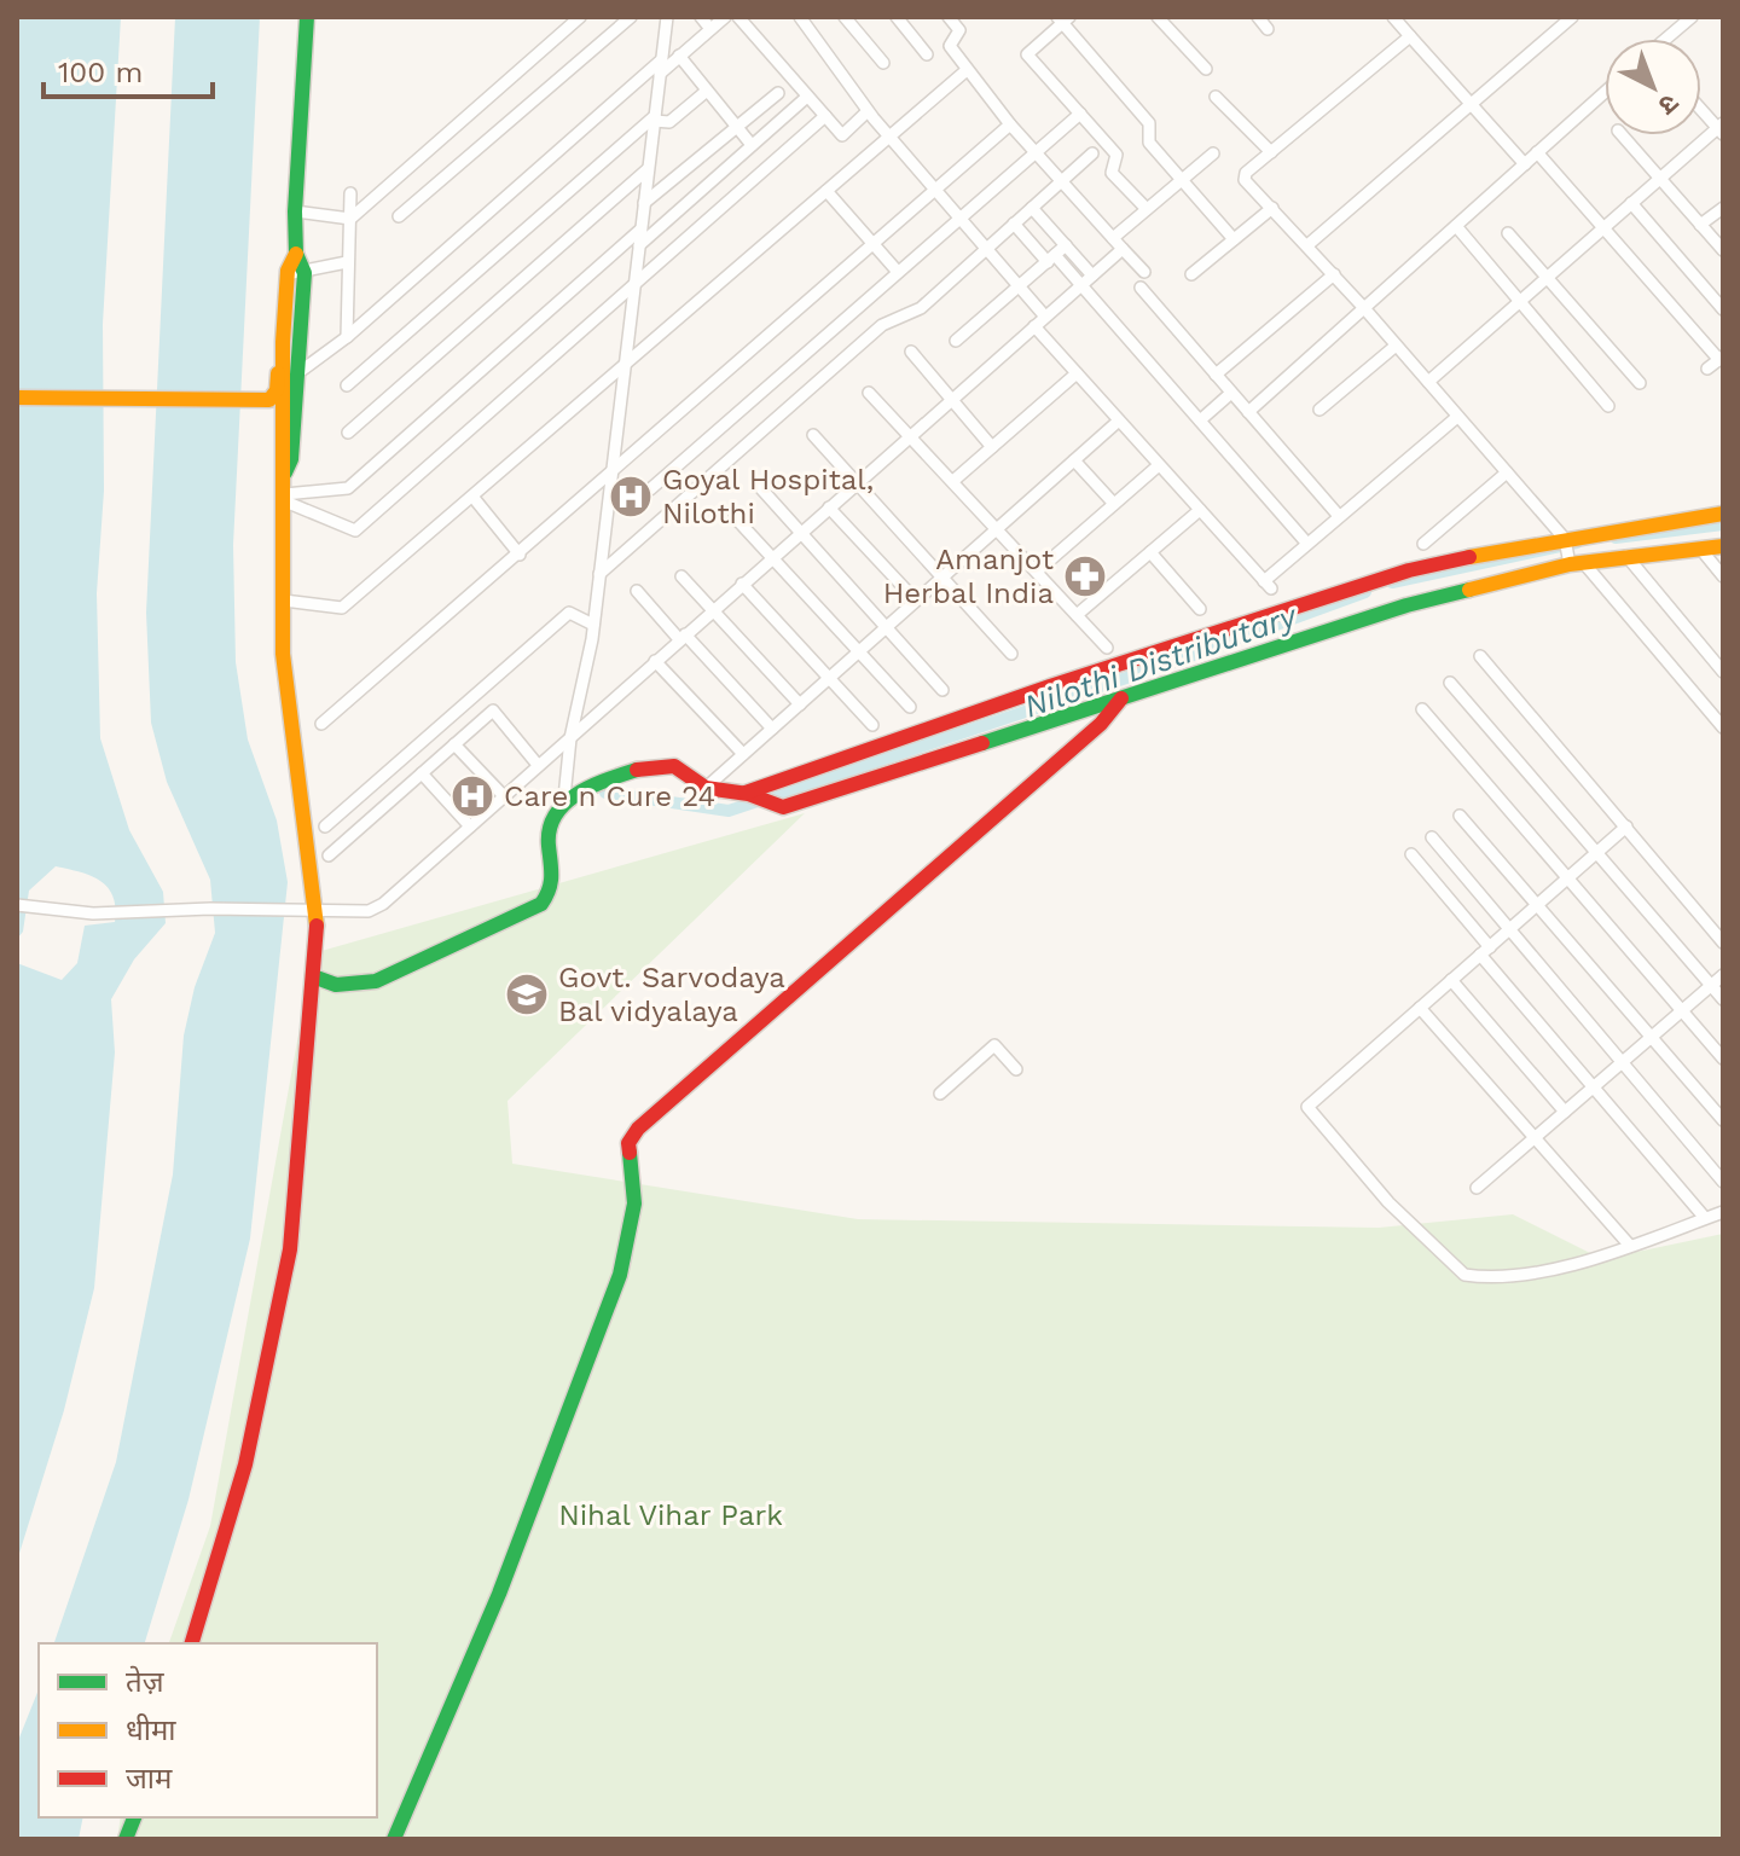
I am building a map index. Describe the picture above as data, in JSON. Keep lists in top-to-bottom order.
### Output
{
  "water": ["Nilothi Distributary"],
  "parks": ["Nihal Vihar Park"],
  "places": {
    "hospital": ["Goyal Hospital, Nilothi", "Care n Cure 24"],
    "pharmacy": ["Amanjot Herbal India"],
    "school or university": ["Govt. Sarvodaya Bal vidyalaya"]
  },
  "legend": ["तेज़", "धीमा", "जाम"],
  "scale_bar": "100 m",
  "north": "bottom right"
}
